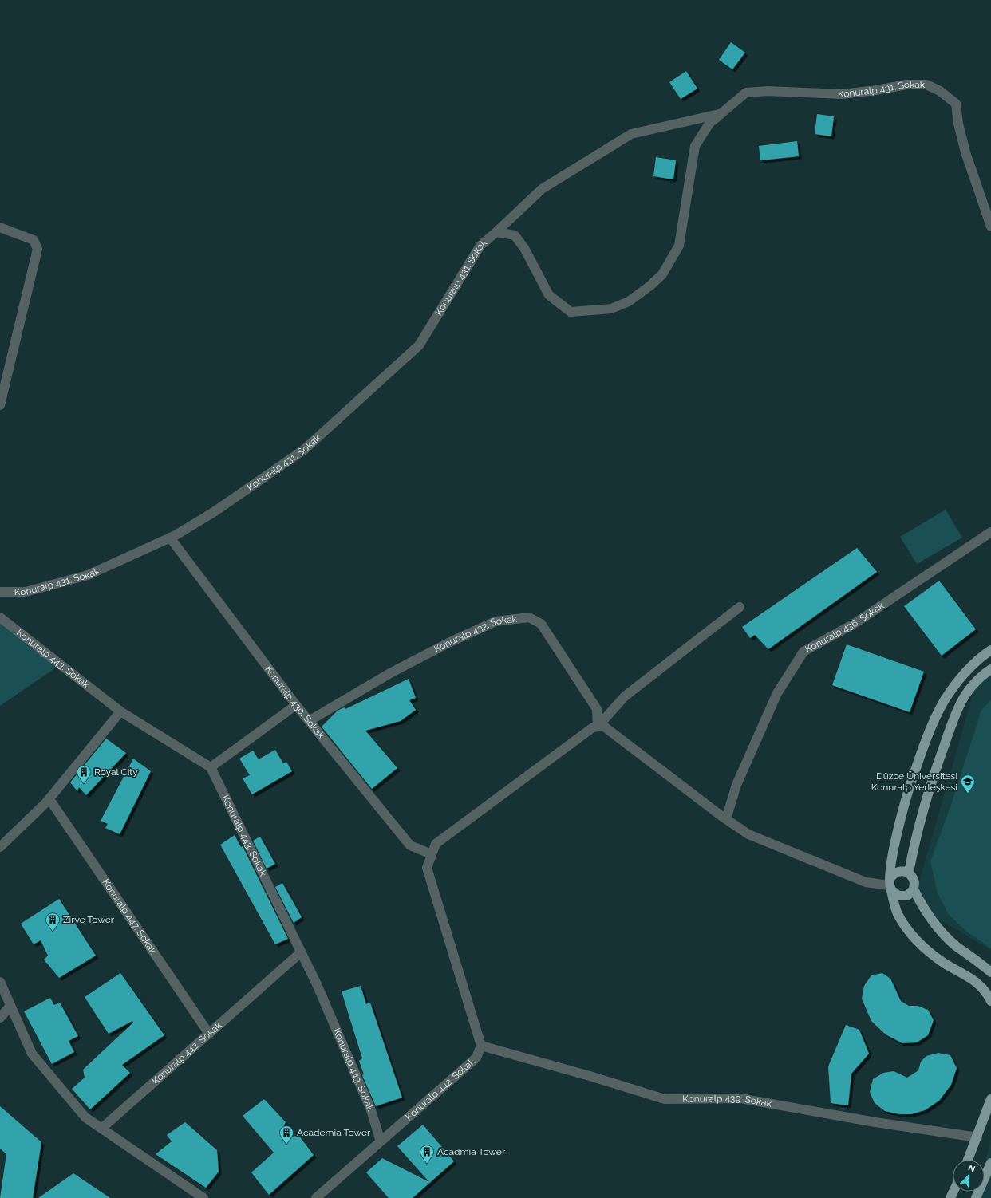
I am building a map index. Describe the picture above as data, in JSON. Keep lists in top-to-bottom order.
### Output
{
  "streets": {
    "street": [
      "Konuralp 431. Sokak",
      "Konuralp 436. Sokak",
      "Konuralp 432. Sokak",
      "Konuralp 443. Sokak",
      "Konuralp 430. Sokak",
      "Konuralp 447. Sokak",
      "Konuralp 442. Sokak",
      "Konuralp 439. Sokak"
    ]
  },
  "crossings": [
    ["Konuralp 431. Sokak", "Konuralp 430. Sokak"],
    ["Konuralp 432. Sokak", "Konuralp 430. Sokak"],
    ["Konuralp 443. Sokak", "Konuralp 442. Sokak"],
    ["Konuralp 447. Sokak", "Konuralp 442. Sokak"],
    ["Konuralp 442. Sokak", "Konuralp 439. Sokak"]
  ],
  "places": {
    "building": [
      "Royal City",
      "Zirve Tower",
      "Academia Tower",
      "Acadmia Tower"
    ],
    "school or university": ["Düzce Üniversitesi Konuralp Yerleşkesi"]
  },
  "north": "top right"
}
